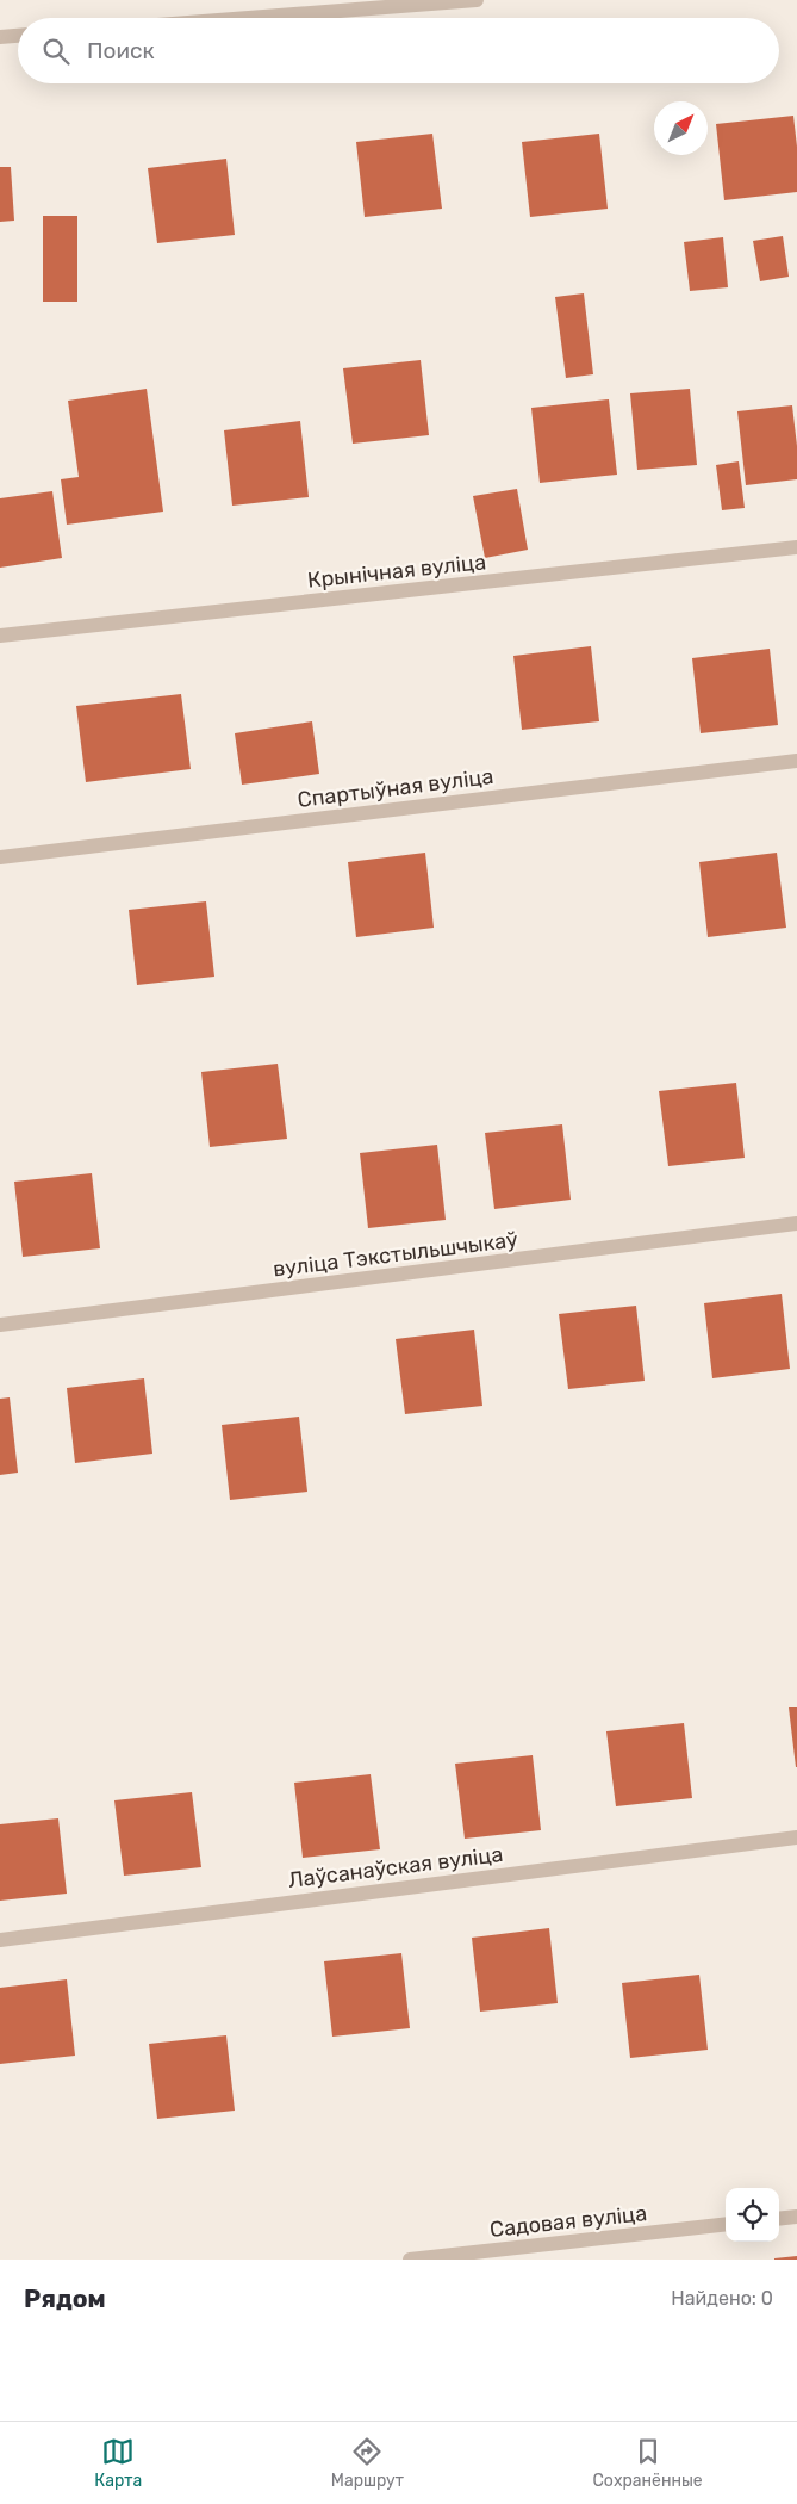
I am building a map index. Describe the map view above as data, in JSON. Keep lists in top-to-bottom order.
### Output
{
  "streets": {
    "street": [
      "Крынічная вуліца",
      "Спартыўная вуліца",
      "вуліца Тэкстыльшчыкаў",
      "Лаўсанаўская вуліца",
      "Садовая вуліца"
    ]
  },
  "north": "top right",
  "page": {
    "search": "Поиск",
    "heading": ["Рядом", "Найдено: 0"],
    "nav": ["Карта", "Маршрут", "Сохранённые"]
  }
}
